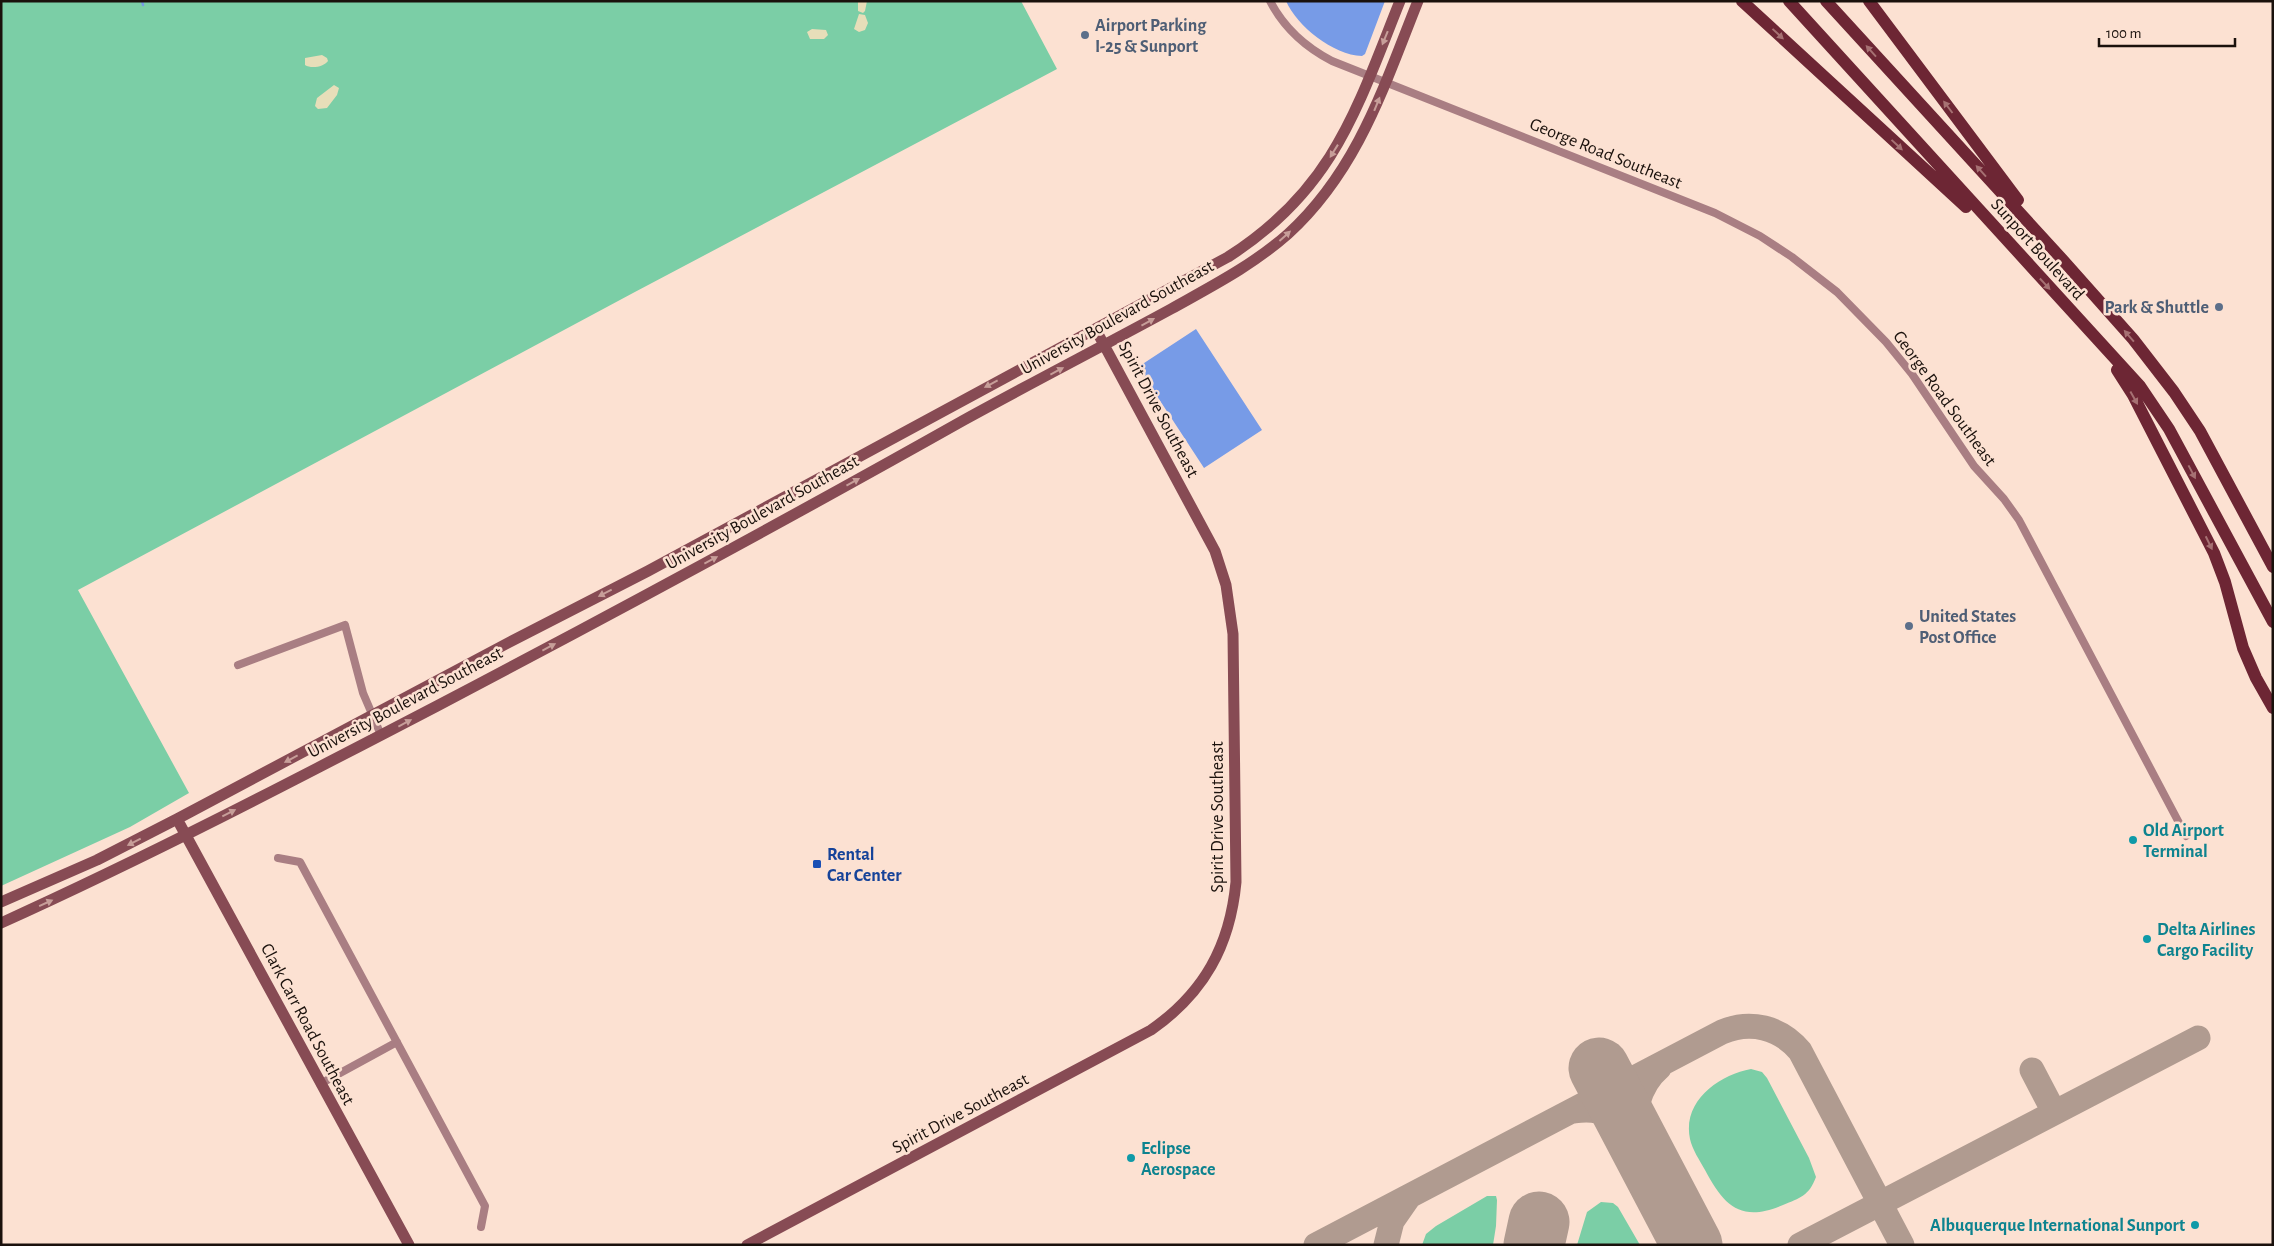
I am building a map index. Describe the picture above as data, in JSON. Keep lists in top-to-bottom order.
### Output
{
  "streets": {
    "main road": [
      "Sunport Boulevard",
      "University Boulevard Southeast",
      "Spirit Drive Southeast",
      "Clark Carr Road Southeast"
    ],
    "street": ["George Road Southeast"]
  },
  "crossings": [
    ["George Road Southeast", "University Boulevard Southeast"],
    ["University Boulevard Southeast", "Spirit Drive Southeast"],
    ["University Boulevard Southeast", "Clark Carr Road Southeast"]
  ],
  "places": {
    "other": [
      "Airport Parking I-25 & Sunport",
      "Park & Shuttle",
      "United States Post Office",
      "Old Airport Terminal",
      "Delta Airlines Cargo Facility",
      "Eclipse Aerospace",
      "Albuquerque International Sunport"
    ],
    "transit": ["Rental Car Center"]
  },
  "scale_bar": "100 m"
}
